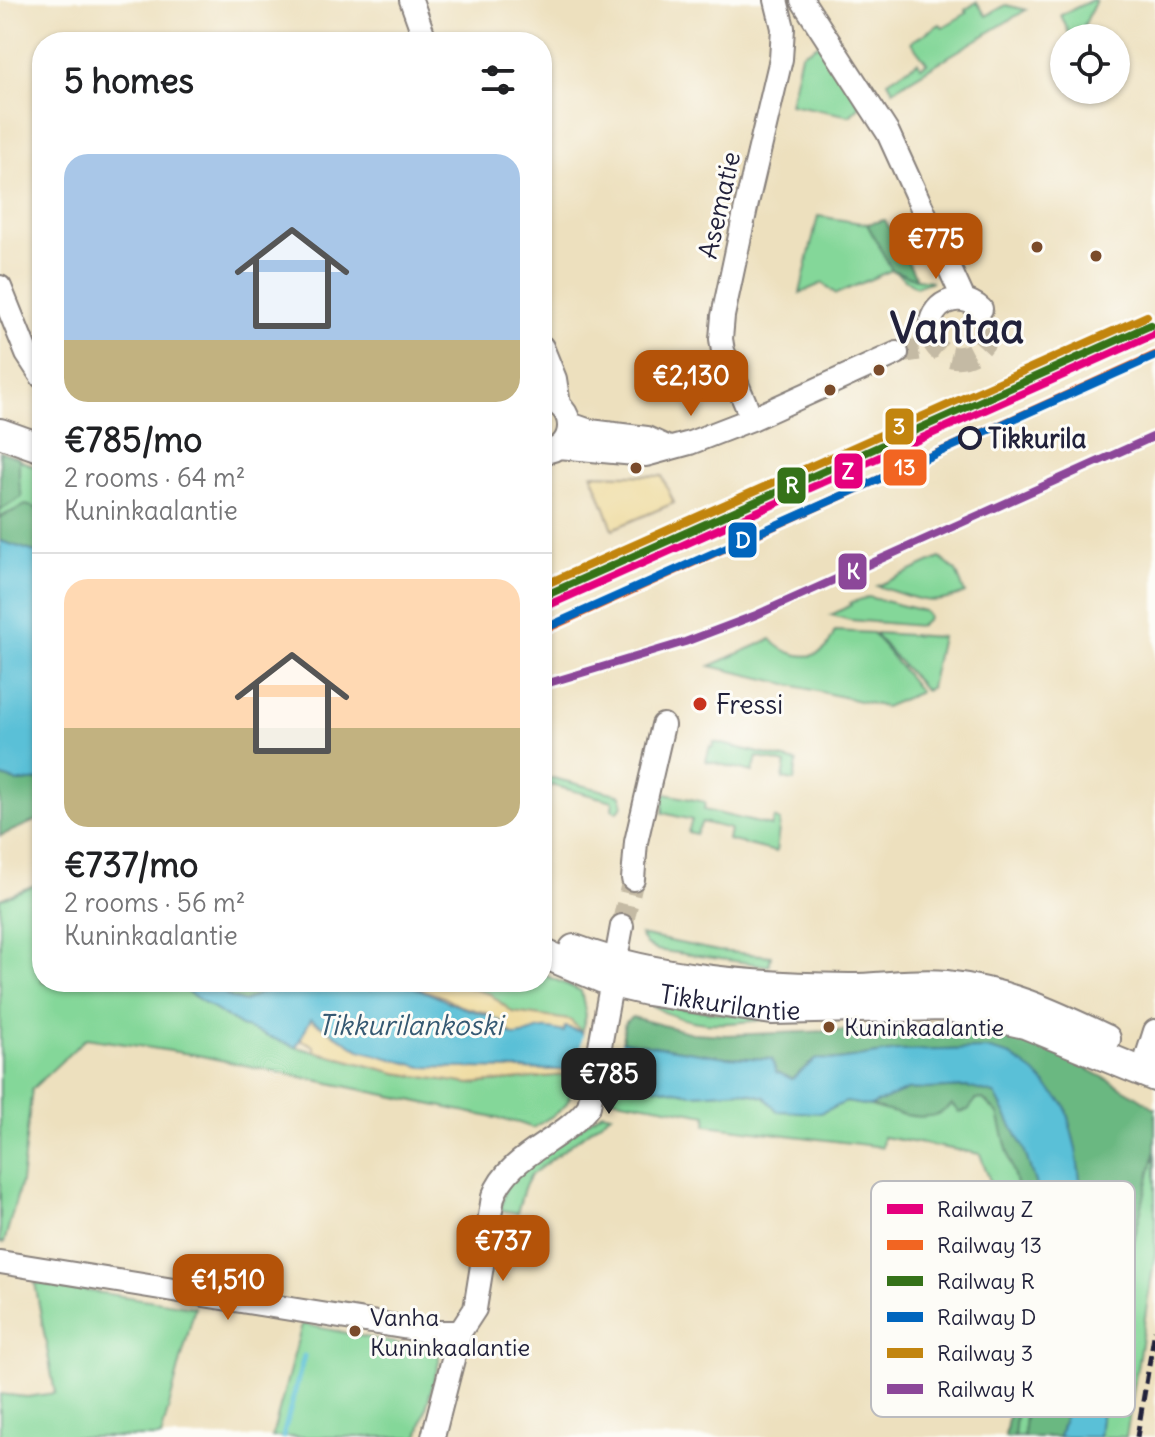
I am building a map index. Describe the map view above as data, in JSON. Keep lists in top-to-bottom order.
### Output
{
  "streets": {
    "main road": ["Tikkurilantie"],
    "street": ["Asematie"]
  },
  "districts": ["Vantaa"],
  "water": ["Tikkurilankoski"],
  "places": [
    "Tikkurila",
    "Fressi",
    "Kuninkaalantie",
    "Vanha Kuninkaalantie"
  ],
  "lines": [
    "rail line 3",
    "rail line R",
    "rail line Z",
    "rail line 13",
    "rail line D",
    "rail line K"
  ],
  "legend": [
    "Railway Z",
    "Railway 13",
    "Railway R",
    "Railway D",
    "Railway 3",
    "Railway K"
  ],
  "page": {
    "heading": "5 homes",
    "list": [
      {
        "name": "€785/mo",
        "note": "2 rooms · 64 m² · Kuninkaalantie"
      },
      {
        "name": "€737/mo",
        "note": "2 rooms · 56 m² · Kuninkaalantie"
      }
    ],
    "price": [
      "€775",
      "€2,130",
      "€785",
      "€737",
      "€1,510"
    ]
  }
}
